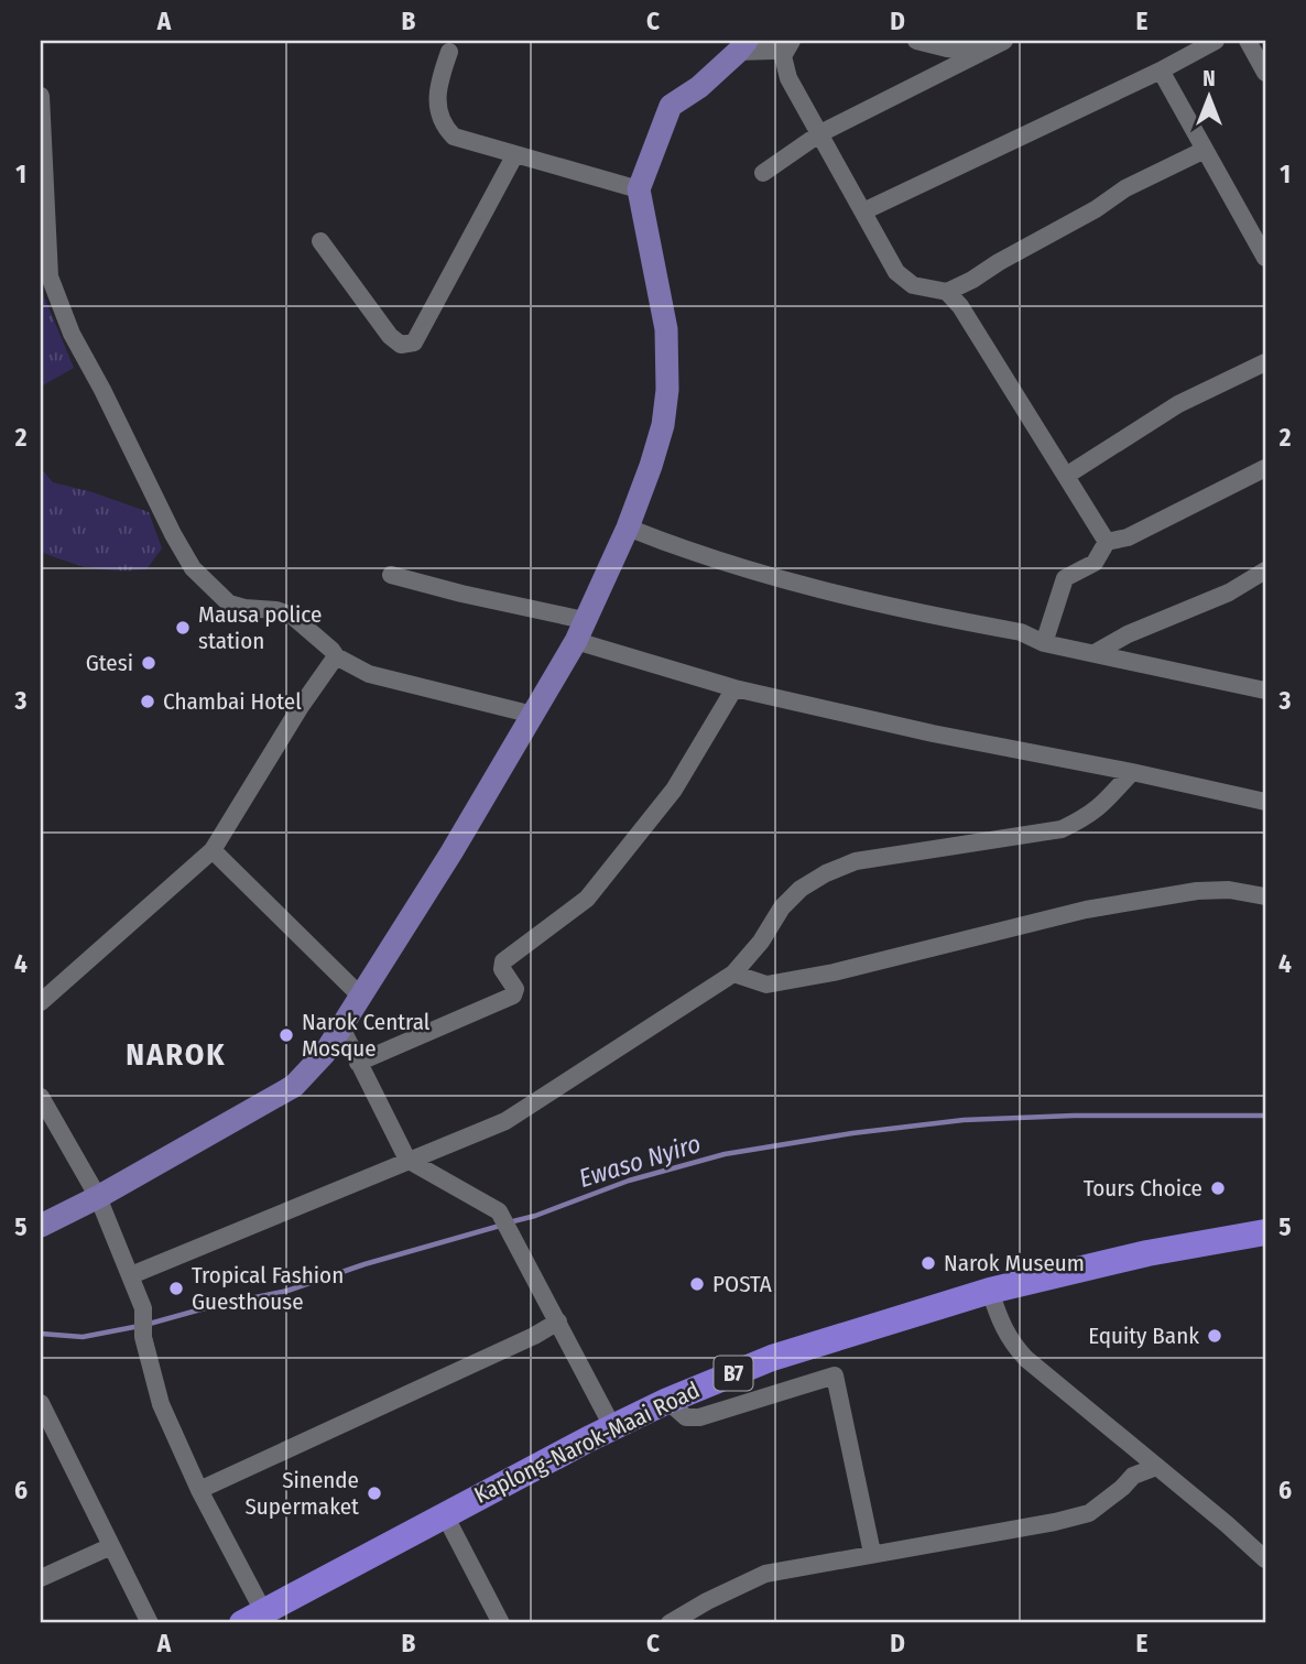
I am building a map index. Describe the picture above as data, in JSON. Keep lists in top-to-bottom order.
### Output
{
  "streets": {
    "highway": ["B7", "Kaplong-Narok-Maai Road"]
  },
  "districts": ["NAROK"],
  "water": ["Ewaso Nyiro"],
  "places": [
    "Mausa police station",
    "Gtesi",
    "Chambai Hotel",
    "Narok Central Mosque",
    "Tours Choice",
    "Narok Museum",
    "POSTA",
    "Tropical Fashion Guesthouse",
    "Equity Bank",
    "Sinende Supermaket"
  ],
  "north": "top",
  "grid": {
    "columns": [
      "A",
      "B",
      "C",
      "D",
      "E"
    ],
    "rows": [
      "1",
      "2",
      "3",
      "4",
      "5",
      "6"
    ]
  }
}
